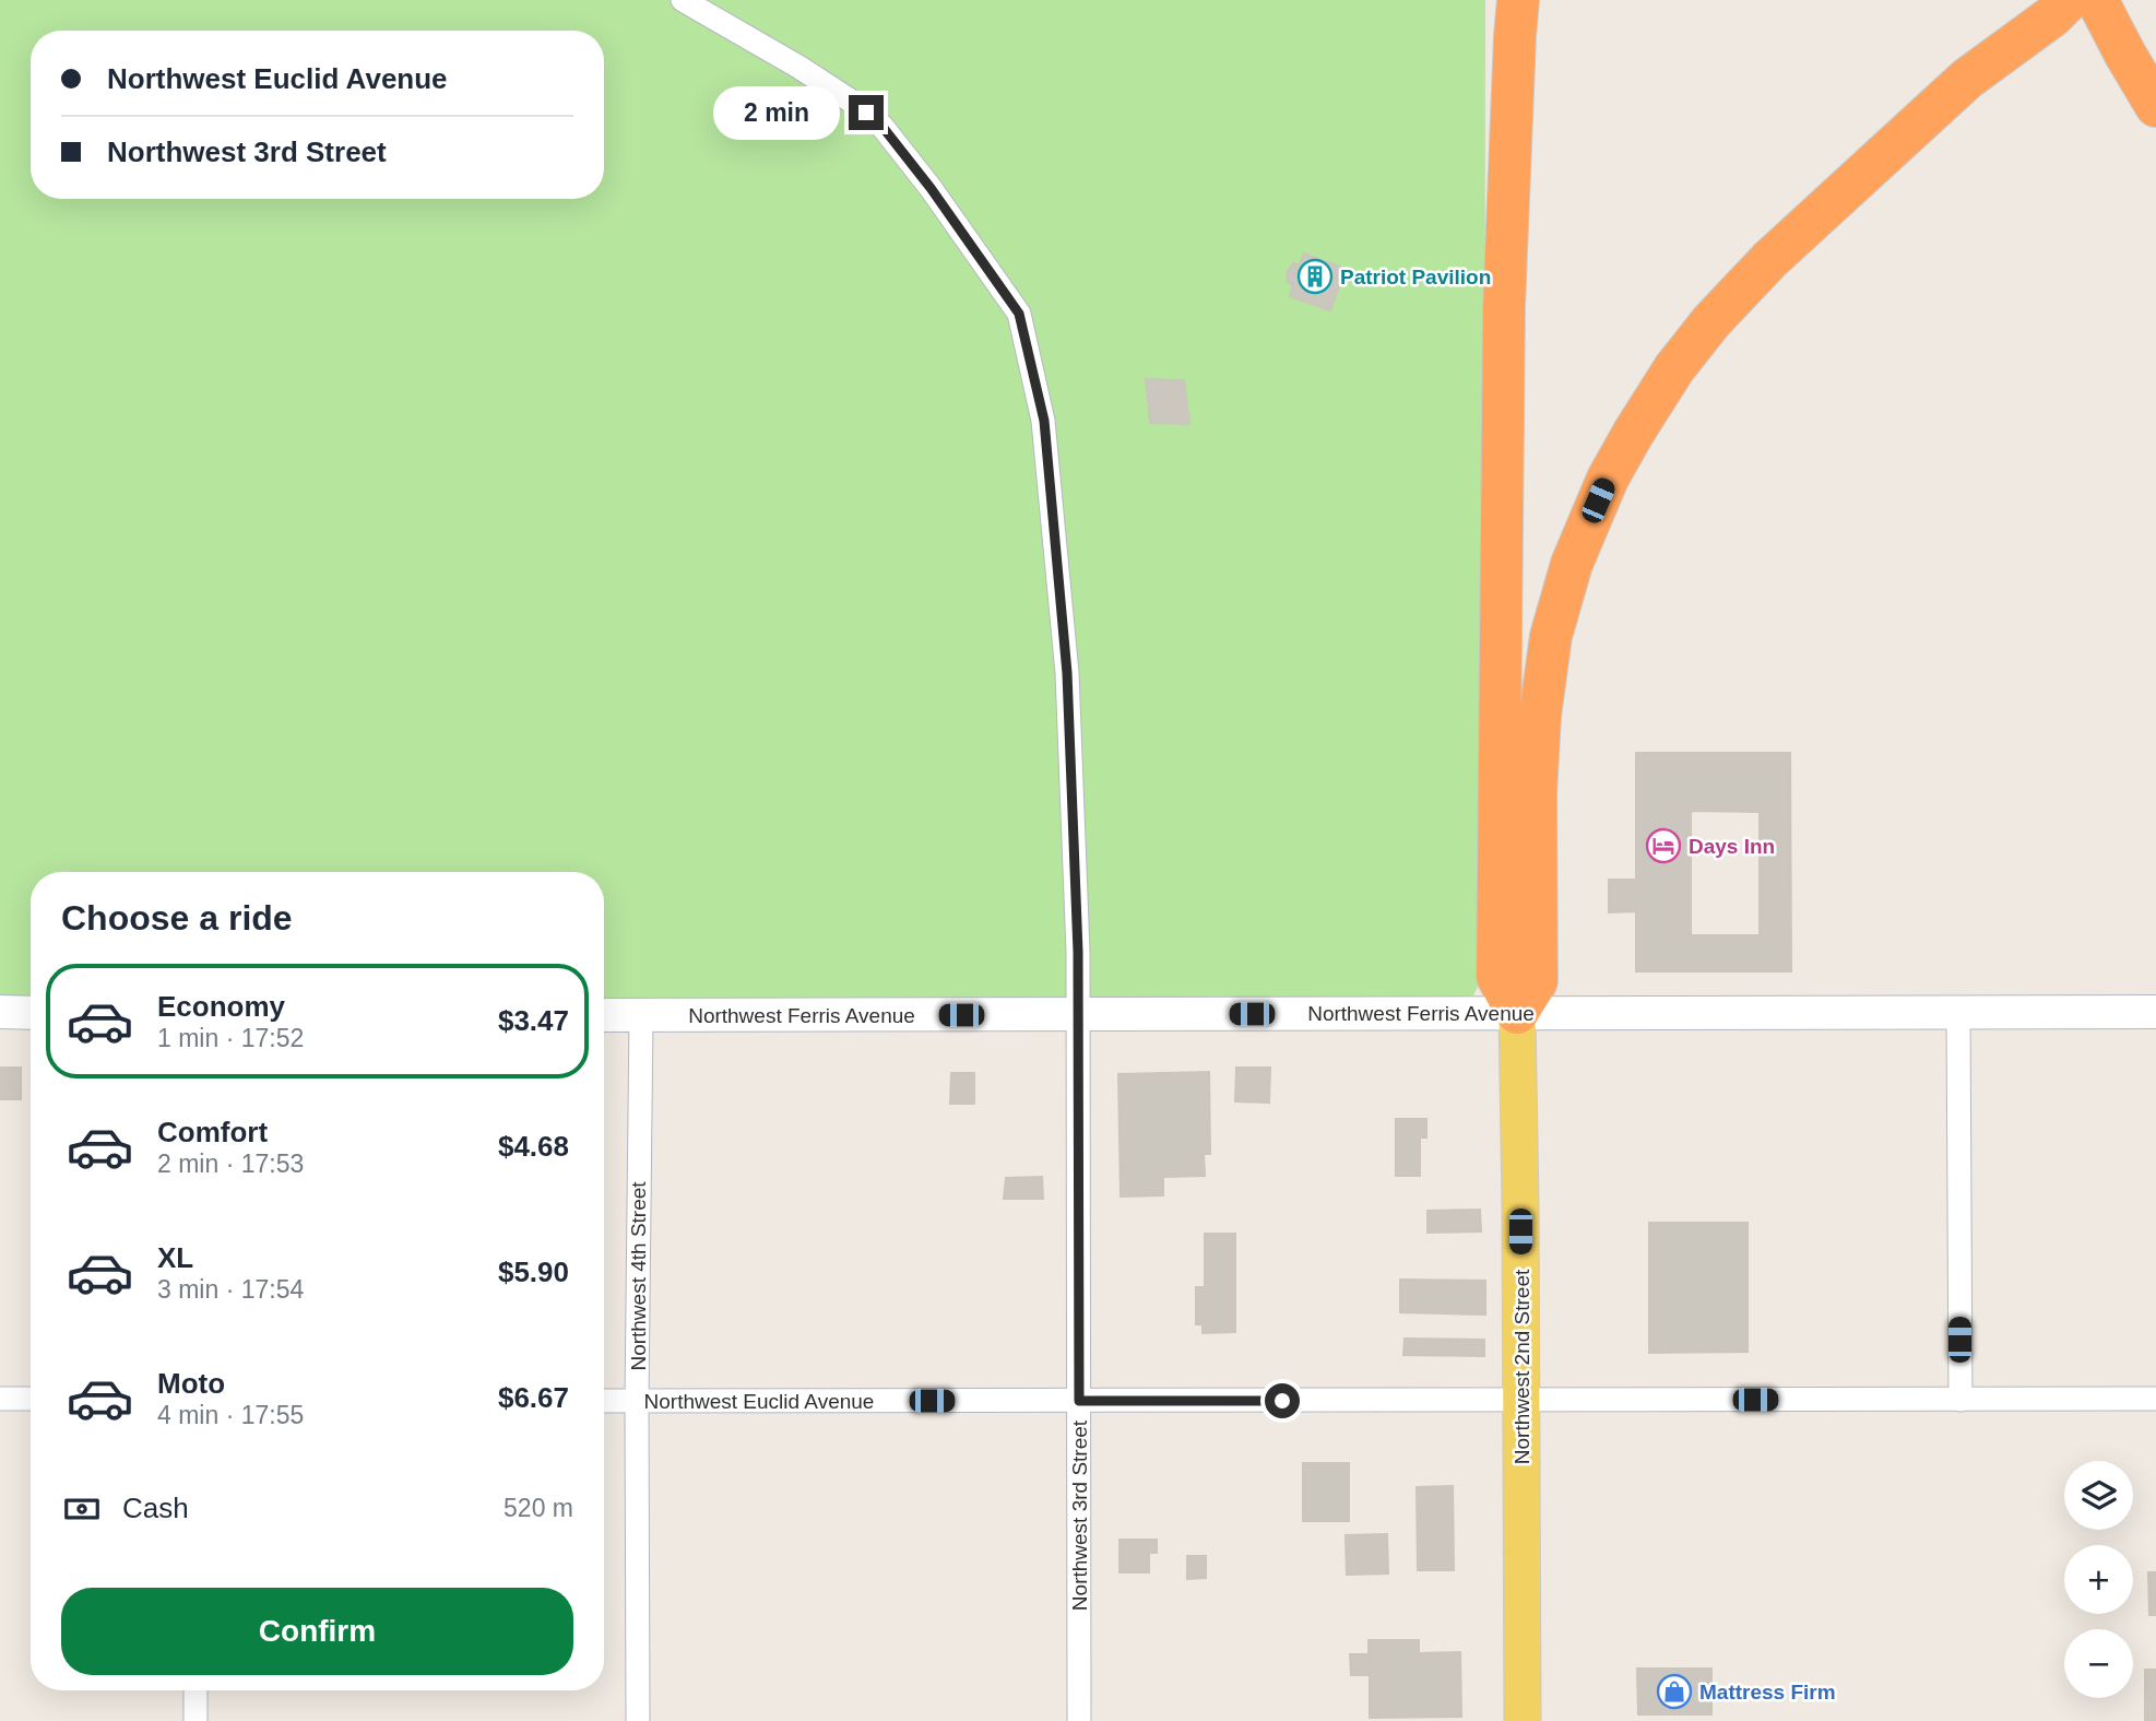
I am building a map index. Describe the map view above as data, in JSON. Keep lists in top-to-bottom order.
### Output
{
  "streets": {
    "main road": ["Northwest 2nd Street"],
    "street": [
      "Northwest Ferris Avenue",
      "Northwest 4th Street",
      "Northwest Euclid Avenue",
      "Northwest 3rd Street"
    ]
  },
  "crossings": [
    ["Northwest Ferris Avenue", "Northwest 4th Street"],
    ["Northwest Ferris Avenue", "Northwest 2nd Street"],
    ["Northwest Ferris Avenue", "Northwest 3rd Street"],
    ["Northwest 4th Street", "Northwest Euclid Avenue"],
    ["Northwest 2nd Street", "Northwest Euclid Avenue"],
    ["Northwest Euclid Avenue", "Northwest 3rd Street"]
  ],
  "places": {
    "building": ["Patriot Pavilion"],
    "hotel": ["Days Inn"],
    "shop": ["Mattress Firm"]
  },
  "page": {
    "banner": ["Northwest Euclid Avenue", "Northwest 3rd Street"],
    "bubble": "2 min",
    "heading": "Choose a ride",
    "list": [
      {
        "name": "Economy",
        "note": "1 min · 17:52",
        "value": "$3.47"
      },
      {
        "name": "Comfort",
        "note": "2 min · 17:53",
        "value": "$4.68"
      },
      {
        "name": "XL",
        "note": "3 min · 17:54",
        "value": "$5.90"
      },
      {
        "name": "Moto",
        "note": "4 min · 17:55",
        "value": "$6.67"
      }
    ],
    "map_buttons": ["+", "−"],
    "pay": ["Cash", "520 m"],
    "buttons": "Confirm"
  }
}
